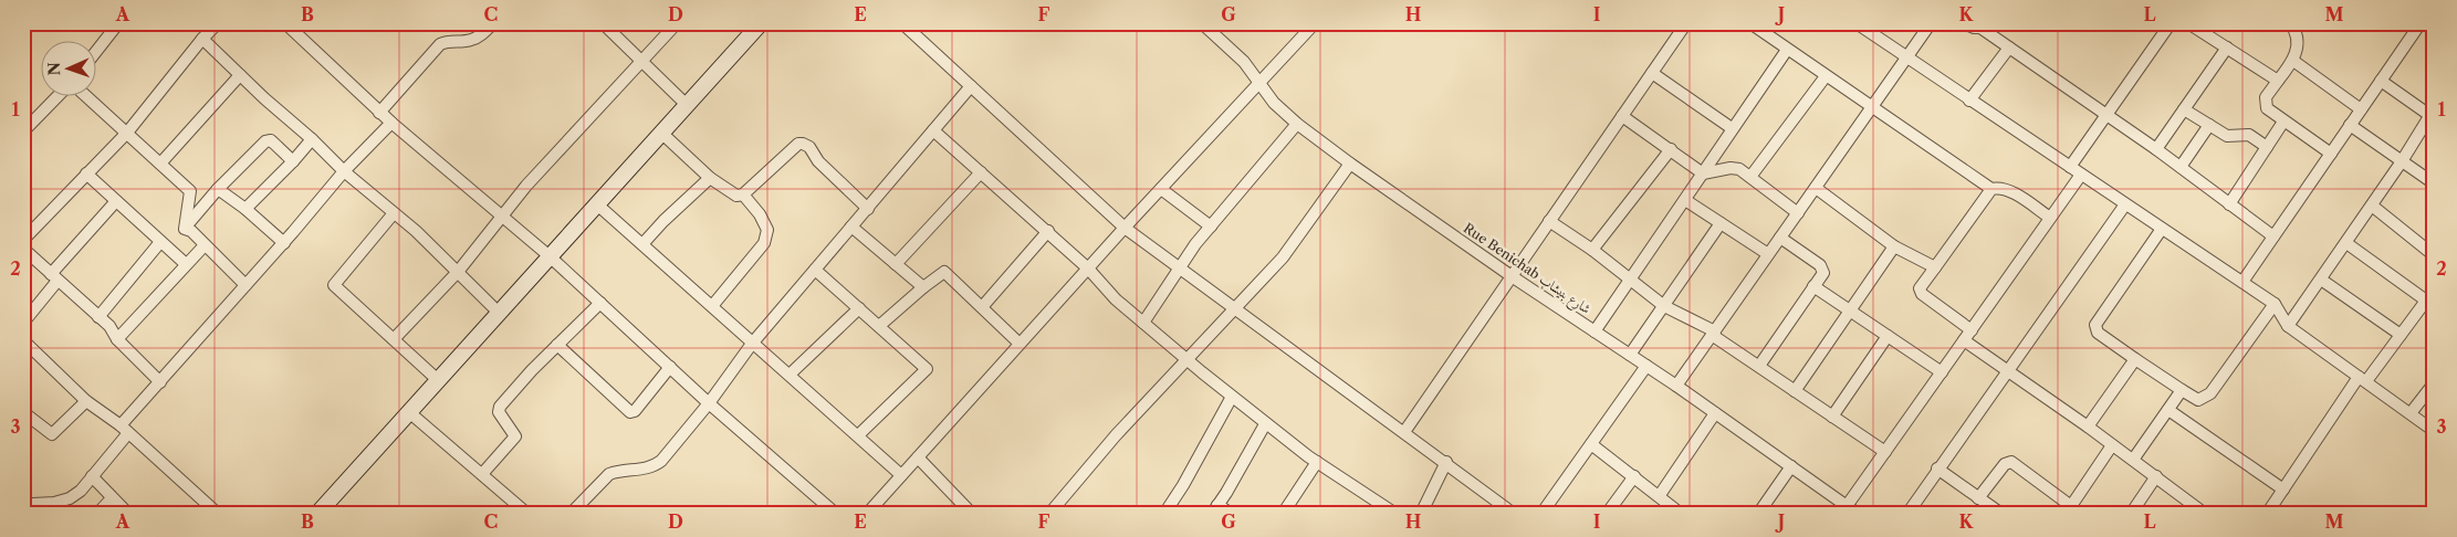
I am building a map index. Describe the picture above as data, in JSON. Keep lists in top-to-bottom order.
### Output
{
  "streets": {
    "street": ["Rue Benichab شارع بنيشاب"]
  },
  "north": "left",
  "grid": {
    "columns": [
      "A",
      "B",
      "C",
      "D",
      "E",
      "F",
      "G",
      "H",
      "I",
      "J",
      "K",
      "L",
      "M"
    ],
    "rows": ["1", "2", "3"]
  }
}
